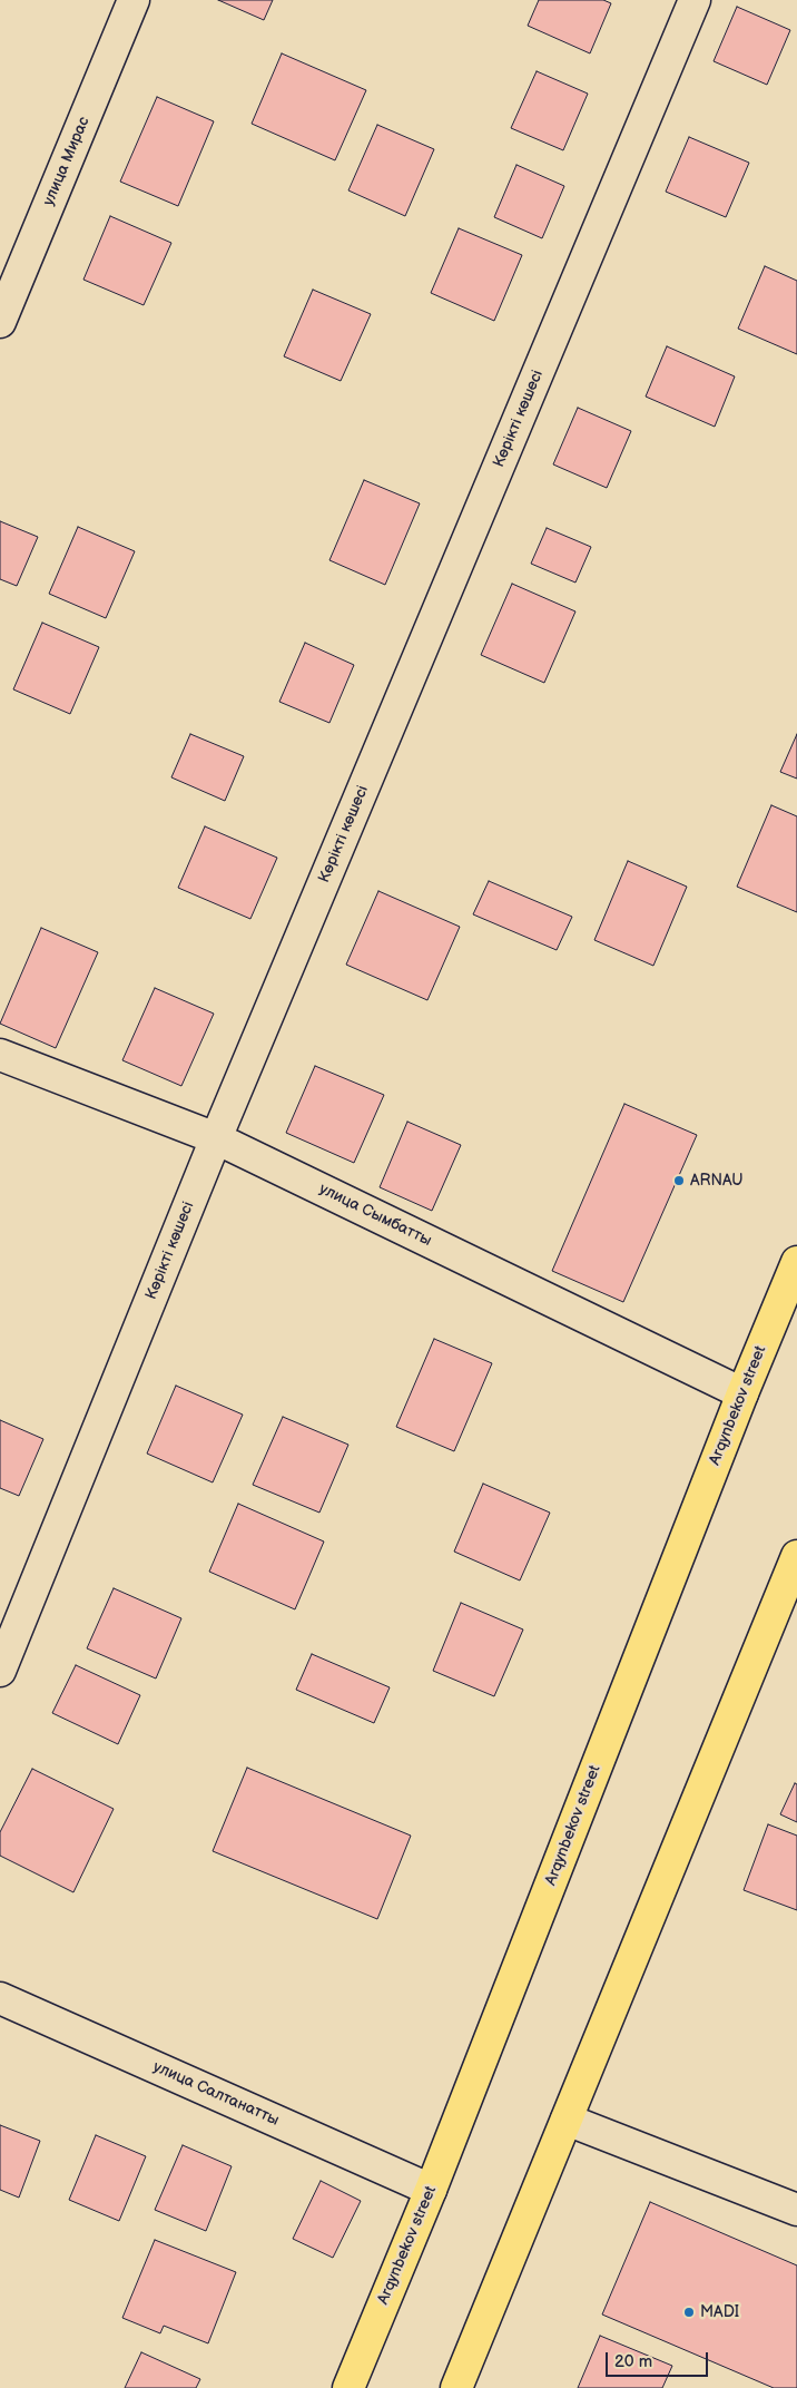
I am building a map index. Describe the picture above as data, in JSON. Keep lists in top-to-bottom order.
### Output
{
  "streets": {
    "main road": ["Arqynbekov street"],
    "street": [
      "улица Мирас",
      "Көрікті көшесі",
      "улица Сымбатты",
      "улица Салтанатты"
    ]
  },
  "crossings": [
    ["Көрікті көшесі", "улица Сымбатты"],
    ["улица Сымбатты", "Arqynbekov street"],
    ["Arqynbekov street", "улица Салтанатты"]
  ],
  "places": ["ARNAU", "MADI"],
  "scale_bar": "20 m"
}
